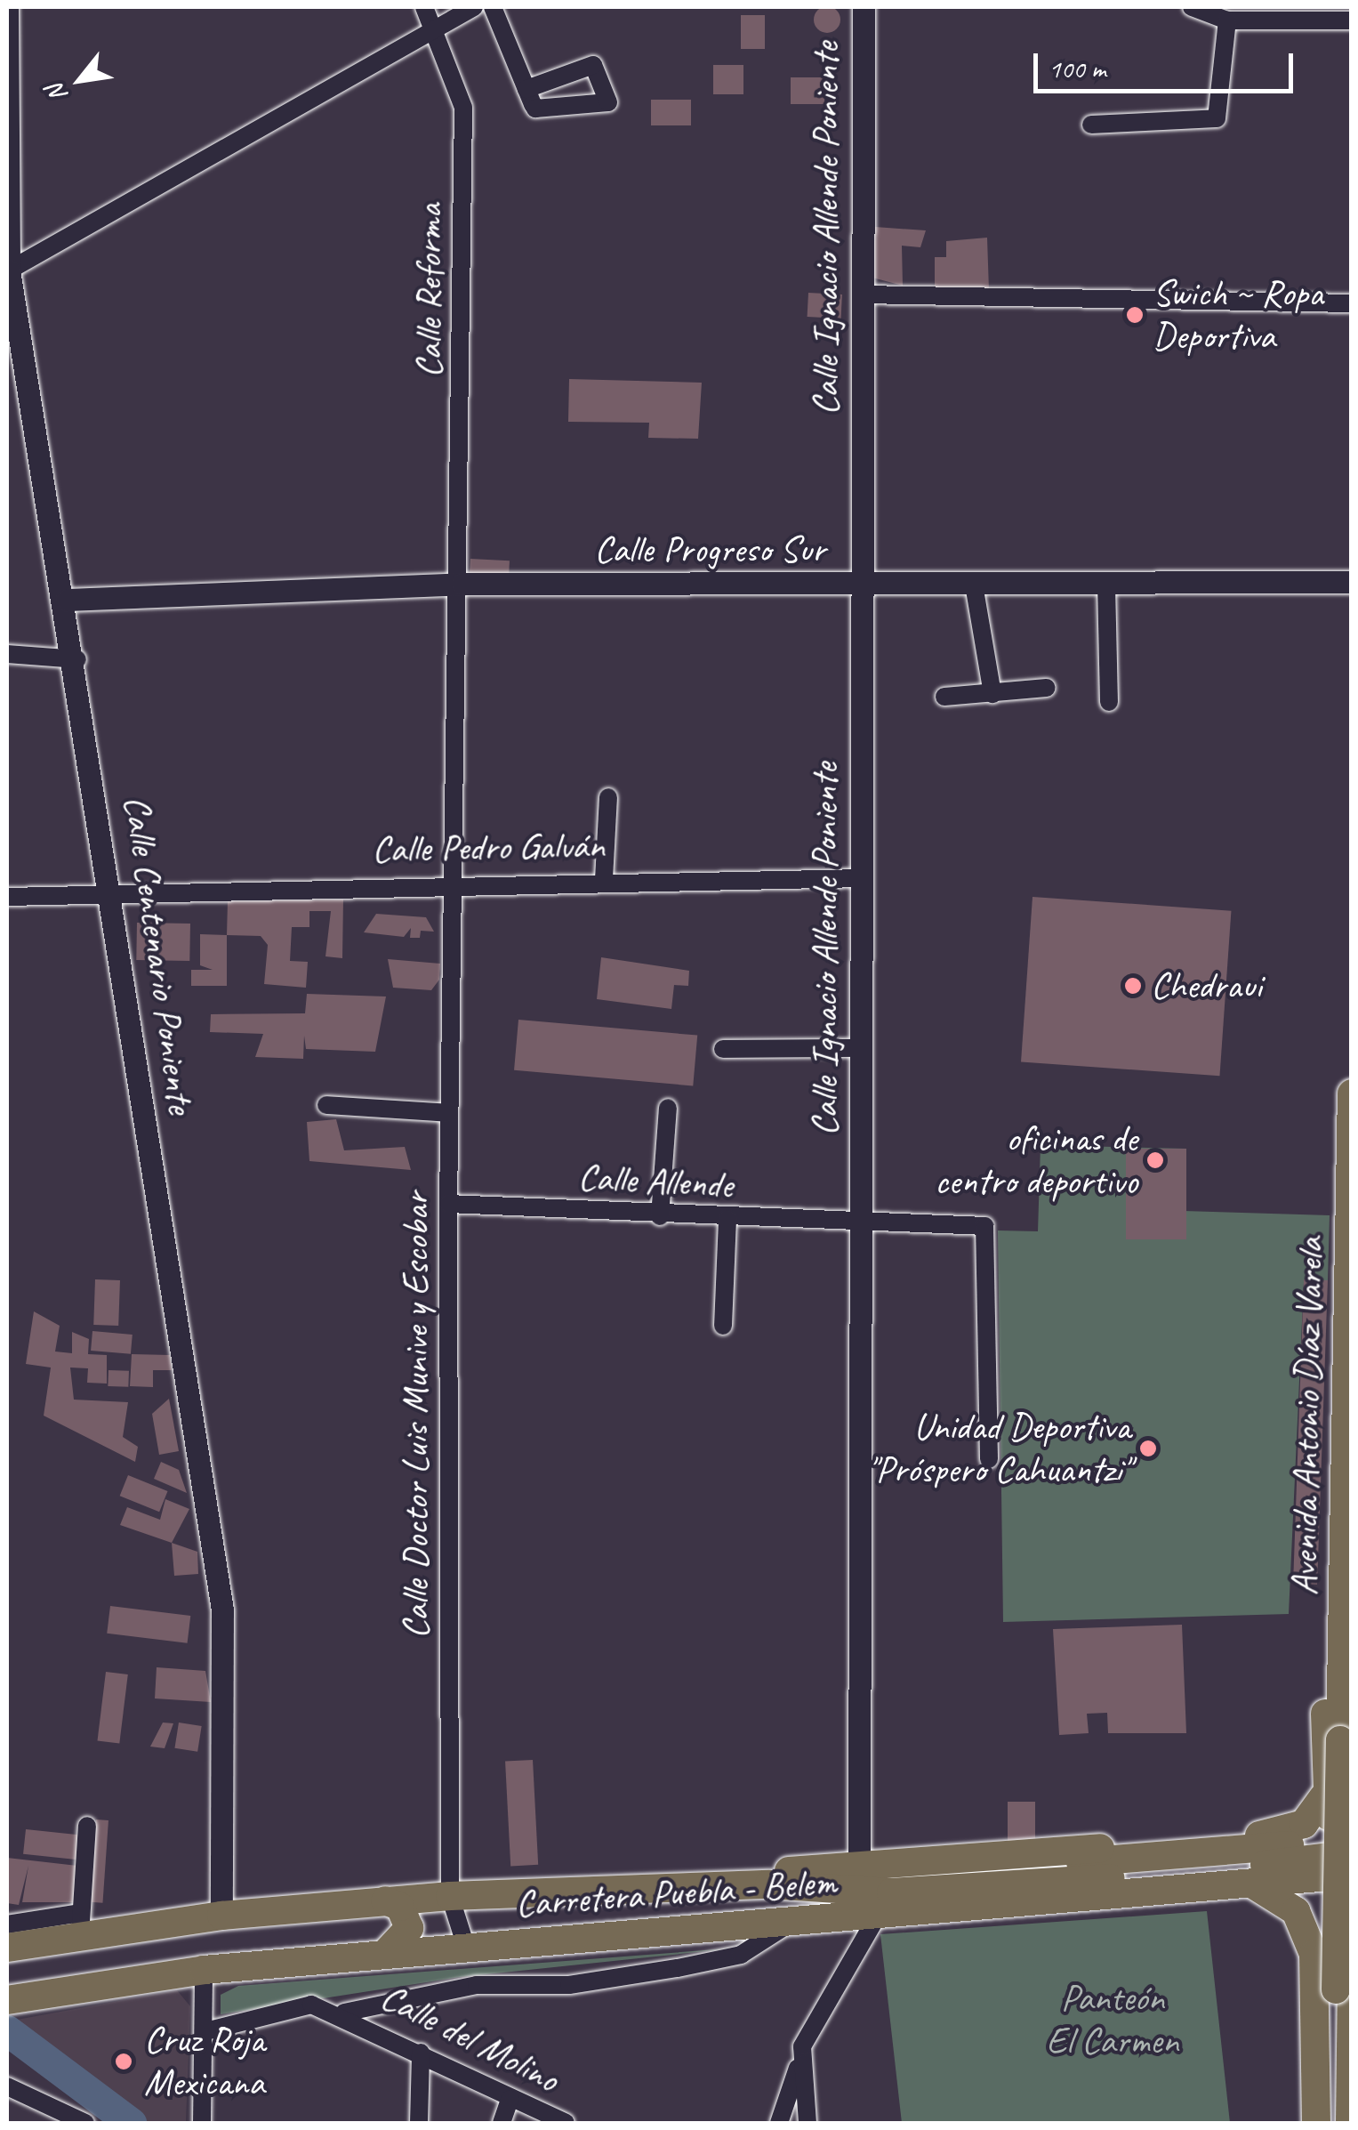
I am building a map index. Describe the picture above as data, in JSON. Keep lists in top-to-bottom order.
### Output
{
  "streets": {
    "main road": ["Avenida Antonio Díaz Varela", "Carretera Puebla - Belem"],
    "street": [
      "Calle Ignacio Allende Poniente",
      "Calle Reforma",
      "Calle Progreso Sur",
      "Calle Pedro Galván",
      "Calle Centenario Poniente",
      "Calle Allende",
      "Calle Doctor Luis Munive y Escobar",
      "Calle del Molino"
    ]
  },
  "crossings": [
    ["Calle Ignacio Allende Poniente", "Calle Progreso Sur"],
    ["Calle Ignacio Allende Poniente", "Calle Pedro Galván"],
    ["Calle Ignacio Allende Poniente", "Calle Allende"],
    ["Calle Ignacio Allende Poniente", "Carretera Puebla - Belem"],
    ["Calle Reforma", "Calle Progreso Sur"],
    ["Calle Reforma", "Calle Pedro Galván"],
    ["Calle Reforma", "Calle Doctor Luis Munive y Escobar"],
    ["Calle Progreso Sur", "Calle Centenario Poniente"],
    ["Calle Pedro Galván", "Calle Centenario Poniente"],
    ["Calle Pedro Galván", "Calle Doctor Luis Munive y Escobar"],
    ["Calle Centenario Poniente", "Carretera Puebla - Belem"],
    ["Calle Allende", "Calle Doctor Luis Munive y Escobar"],
    ["Calle Doctor Luis Munive y Escobar", "Carretera Puebla - Belem"],
    ["Carretera Puebla - Belem", "Calle del Molino"]
  ],
  "parks": ["Panteón El Carmen"],
  "places": [
    "Swich ~ Ropa Deportiva",
    "Chedraui",
    "oficinas de centro deportivo",
    "Unidad Deportiva \"Próspero Cahuantzi\"",
    "Cruz Roja Mexicana"
  ],
  "scale_bar": "100 m",
  "north": "bottom left"
}
